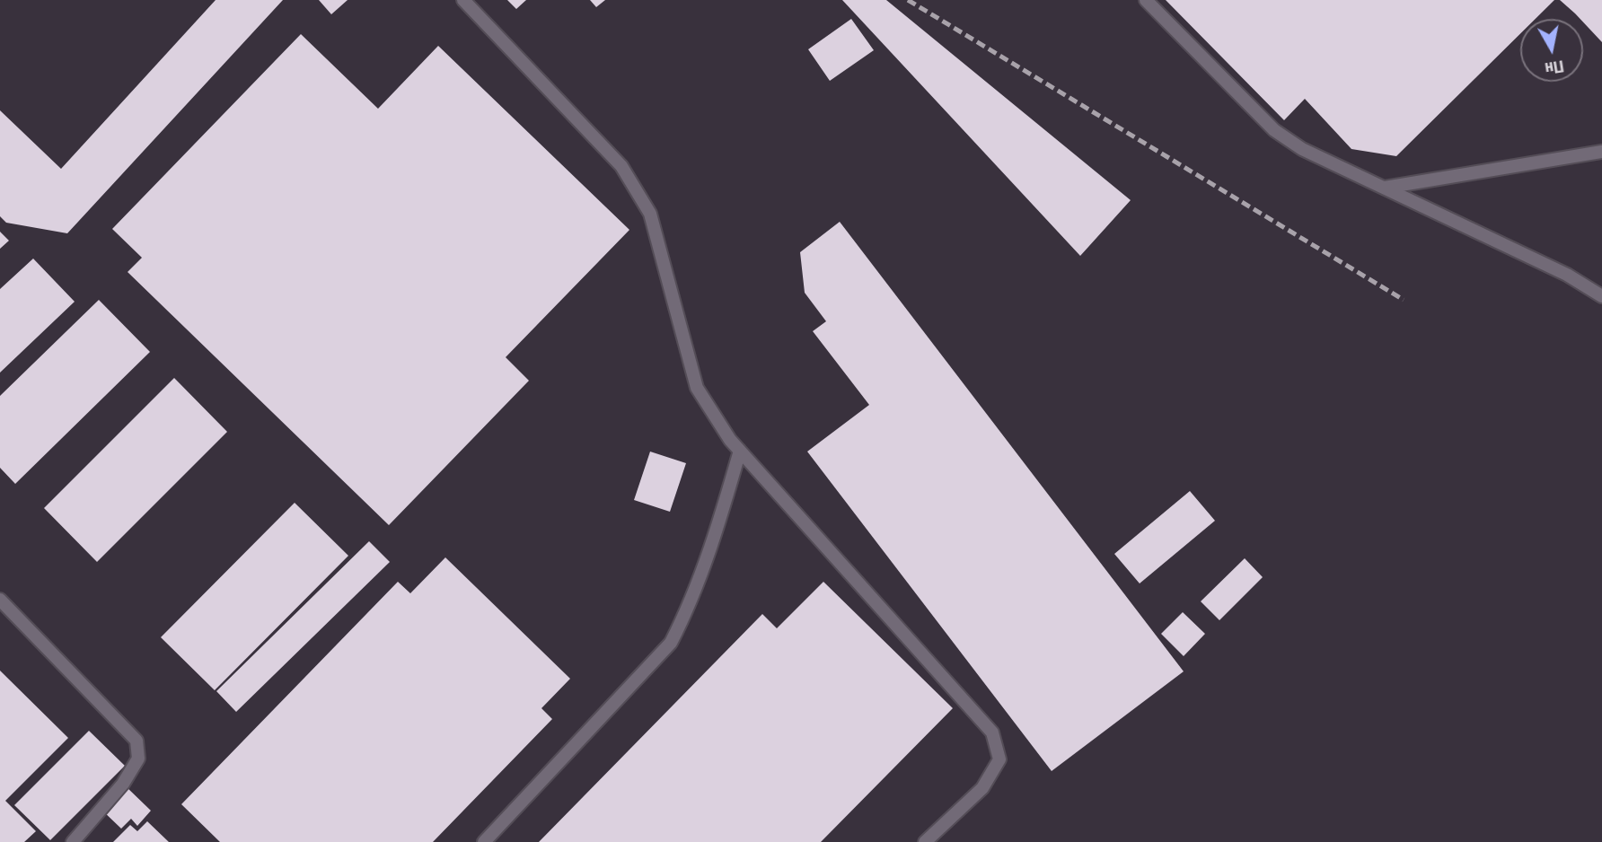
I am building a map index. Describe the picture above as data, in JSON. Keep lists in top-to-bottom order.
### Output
{
  "north": "bottom"
}
